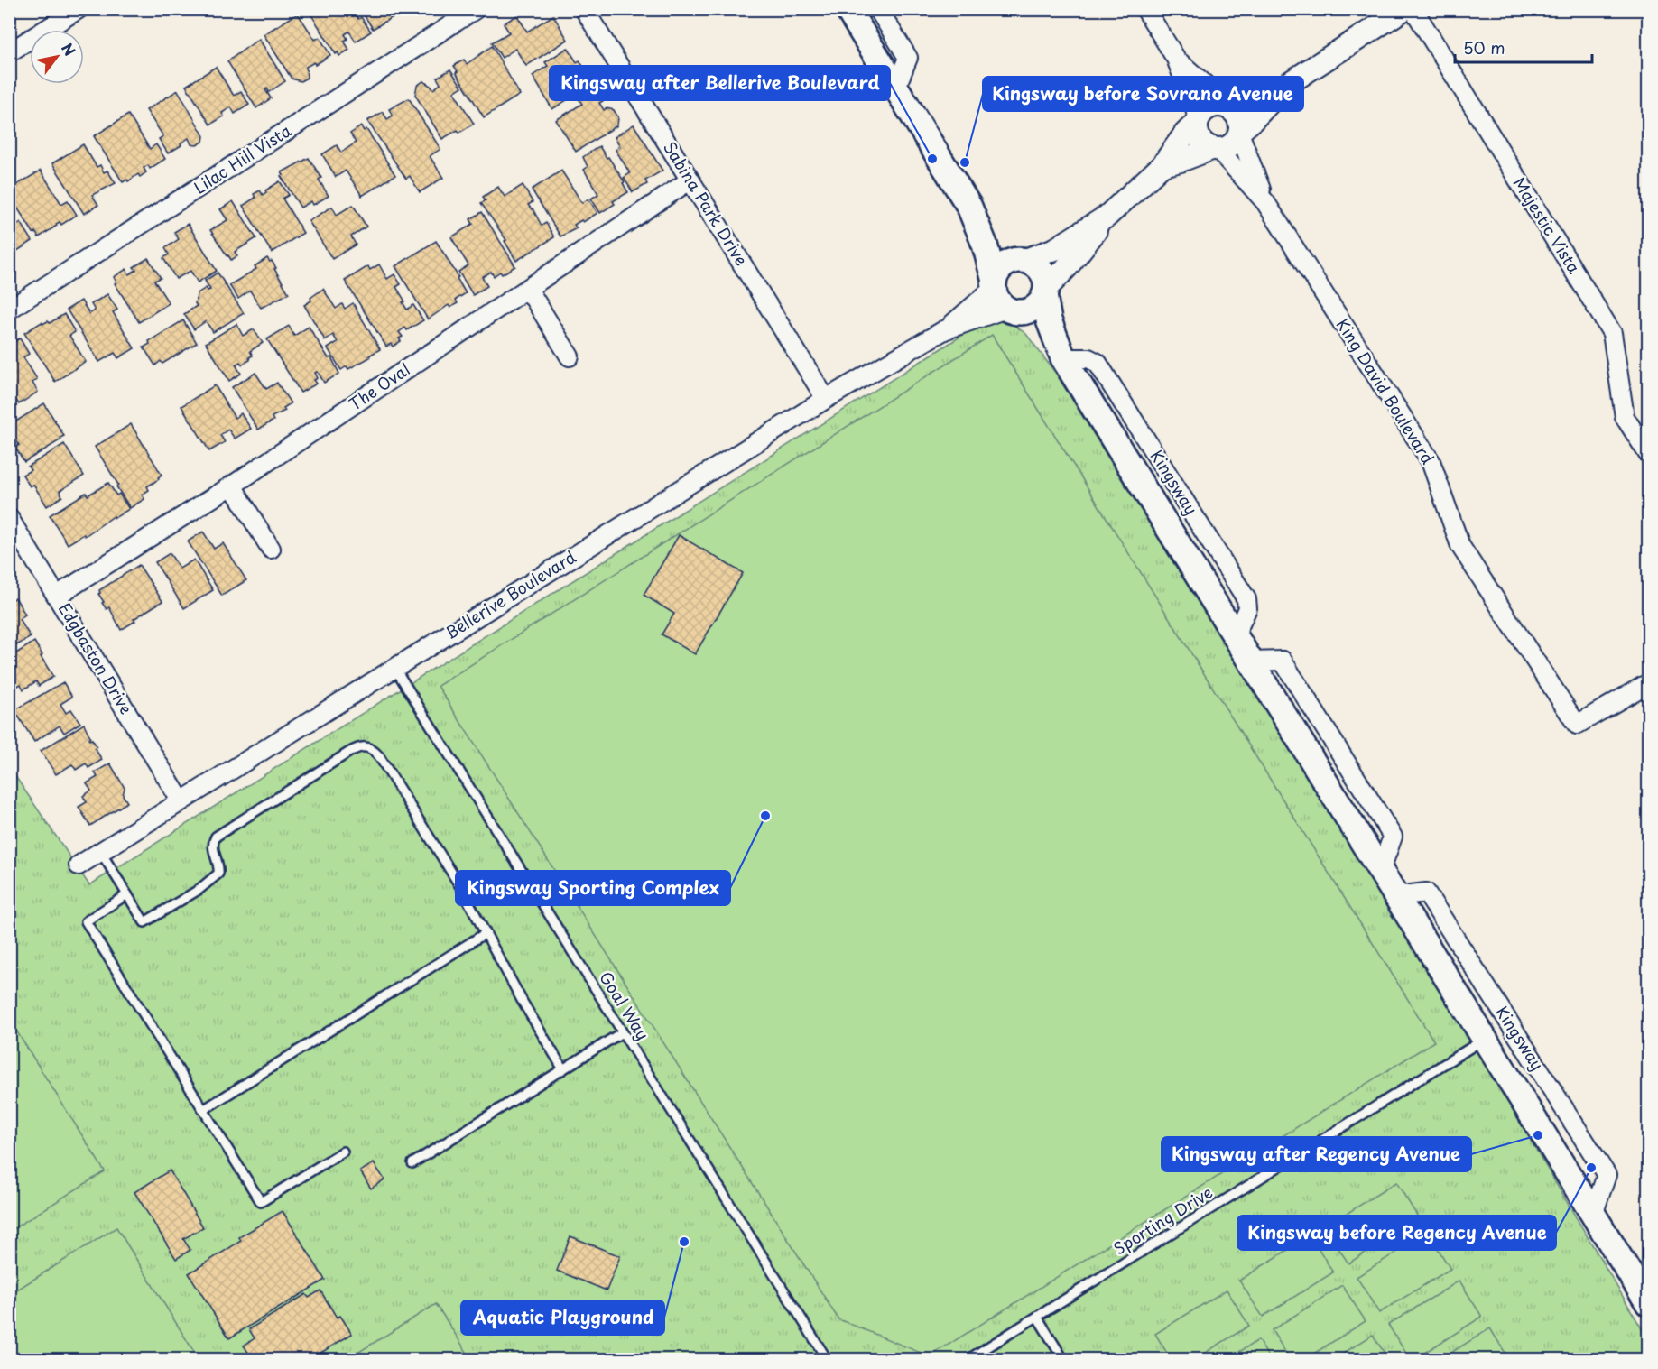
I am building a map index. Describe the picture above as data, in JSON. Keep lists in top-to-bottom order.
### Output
{
  "streets": {
    "main road": ["Kingsway"],
    "street": [
      "Lilac Hill Vista",
      "Sabina Park Drive",
      "Majestic Vista",
      "The Oval",
      "King David Boulevard",
      "Bellerive Boulevard",
      "Edgbaston Drive"
    ],
    "lane": ["Goal Way", "Sporting Drive"]
  },
  "crossings": [
    ["Sabina Park Drive", "The Oval"],
    ["Sabina Park Drive", "Bellerive Boulevard"],
    ["The Oval", "Edgbaston Drive"],
    ["Kingsway", "Bellerive Boulevard"],
    ["Kingsway", "Sporting Drive"],
    ["Bellerive Boulevard", "Edgbaston Drive"],
    ["Bellerive Boulevard", "Goal Way"]
  ],
  "places": [
    "Kingsway after Bellerive Boulevard",
    "Kingsway before Sovrano Avenue",
    "Kingsway Sporting Complex",
    "Kingsway after Regency Avenue",
    "Kingsway before Regency Avenue",
    "Aquatic Playground"
  ],
  "scale_bar": "50 m",
  "north": "top right"
}
